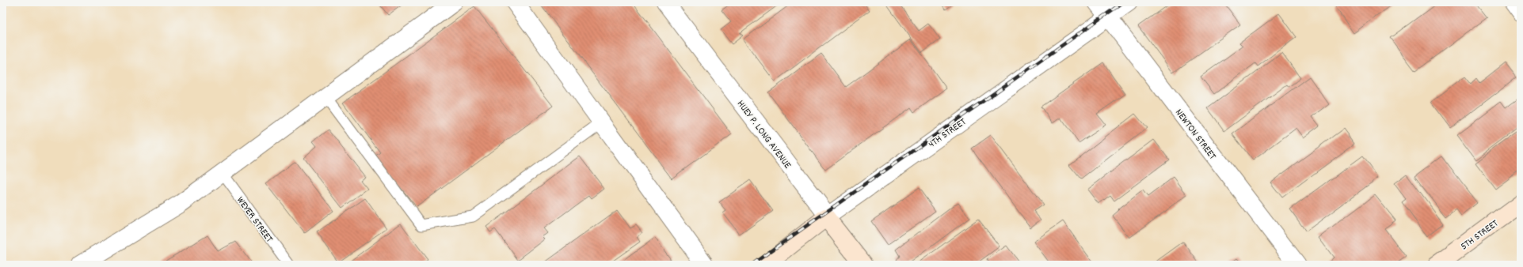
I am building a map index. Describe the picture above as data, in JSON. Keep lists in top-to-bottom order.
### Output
{
  "streets": {
    "main road": ["4TH STREET", "HUEY P. LONG AVENUE", "5TH STREET"],
    "street": ["NEWTON STREET"],
    "lane": ["WEYER STREET"]
  },
  "crossings": [
    ["4TH STREET", "HUEY P. LONG AVENUE"],
    ["4TH STREET", "NEWTON STREET"]
  ]
}
